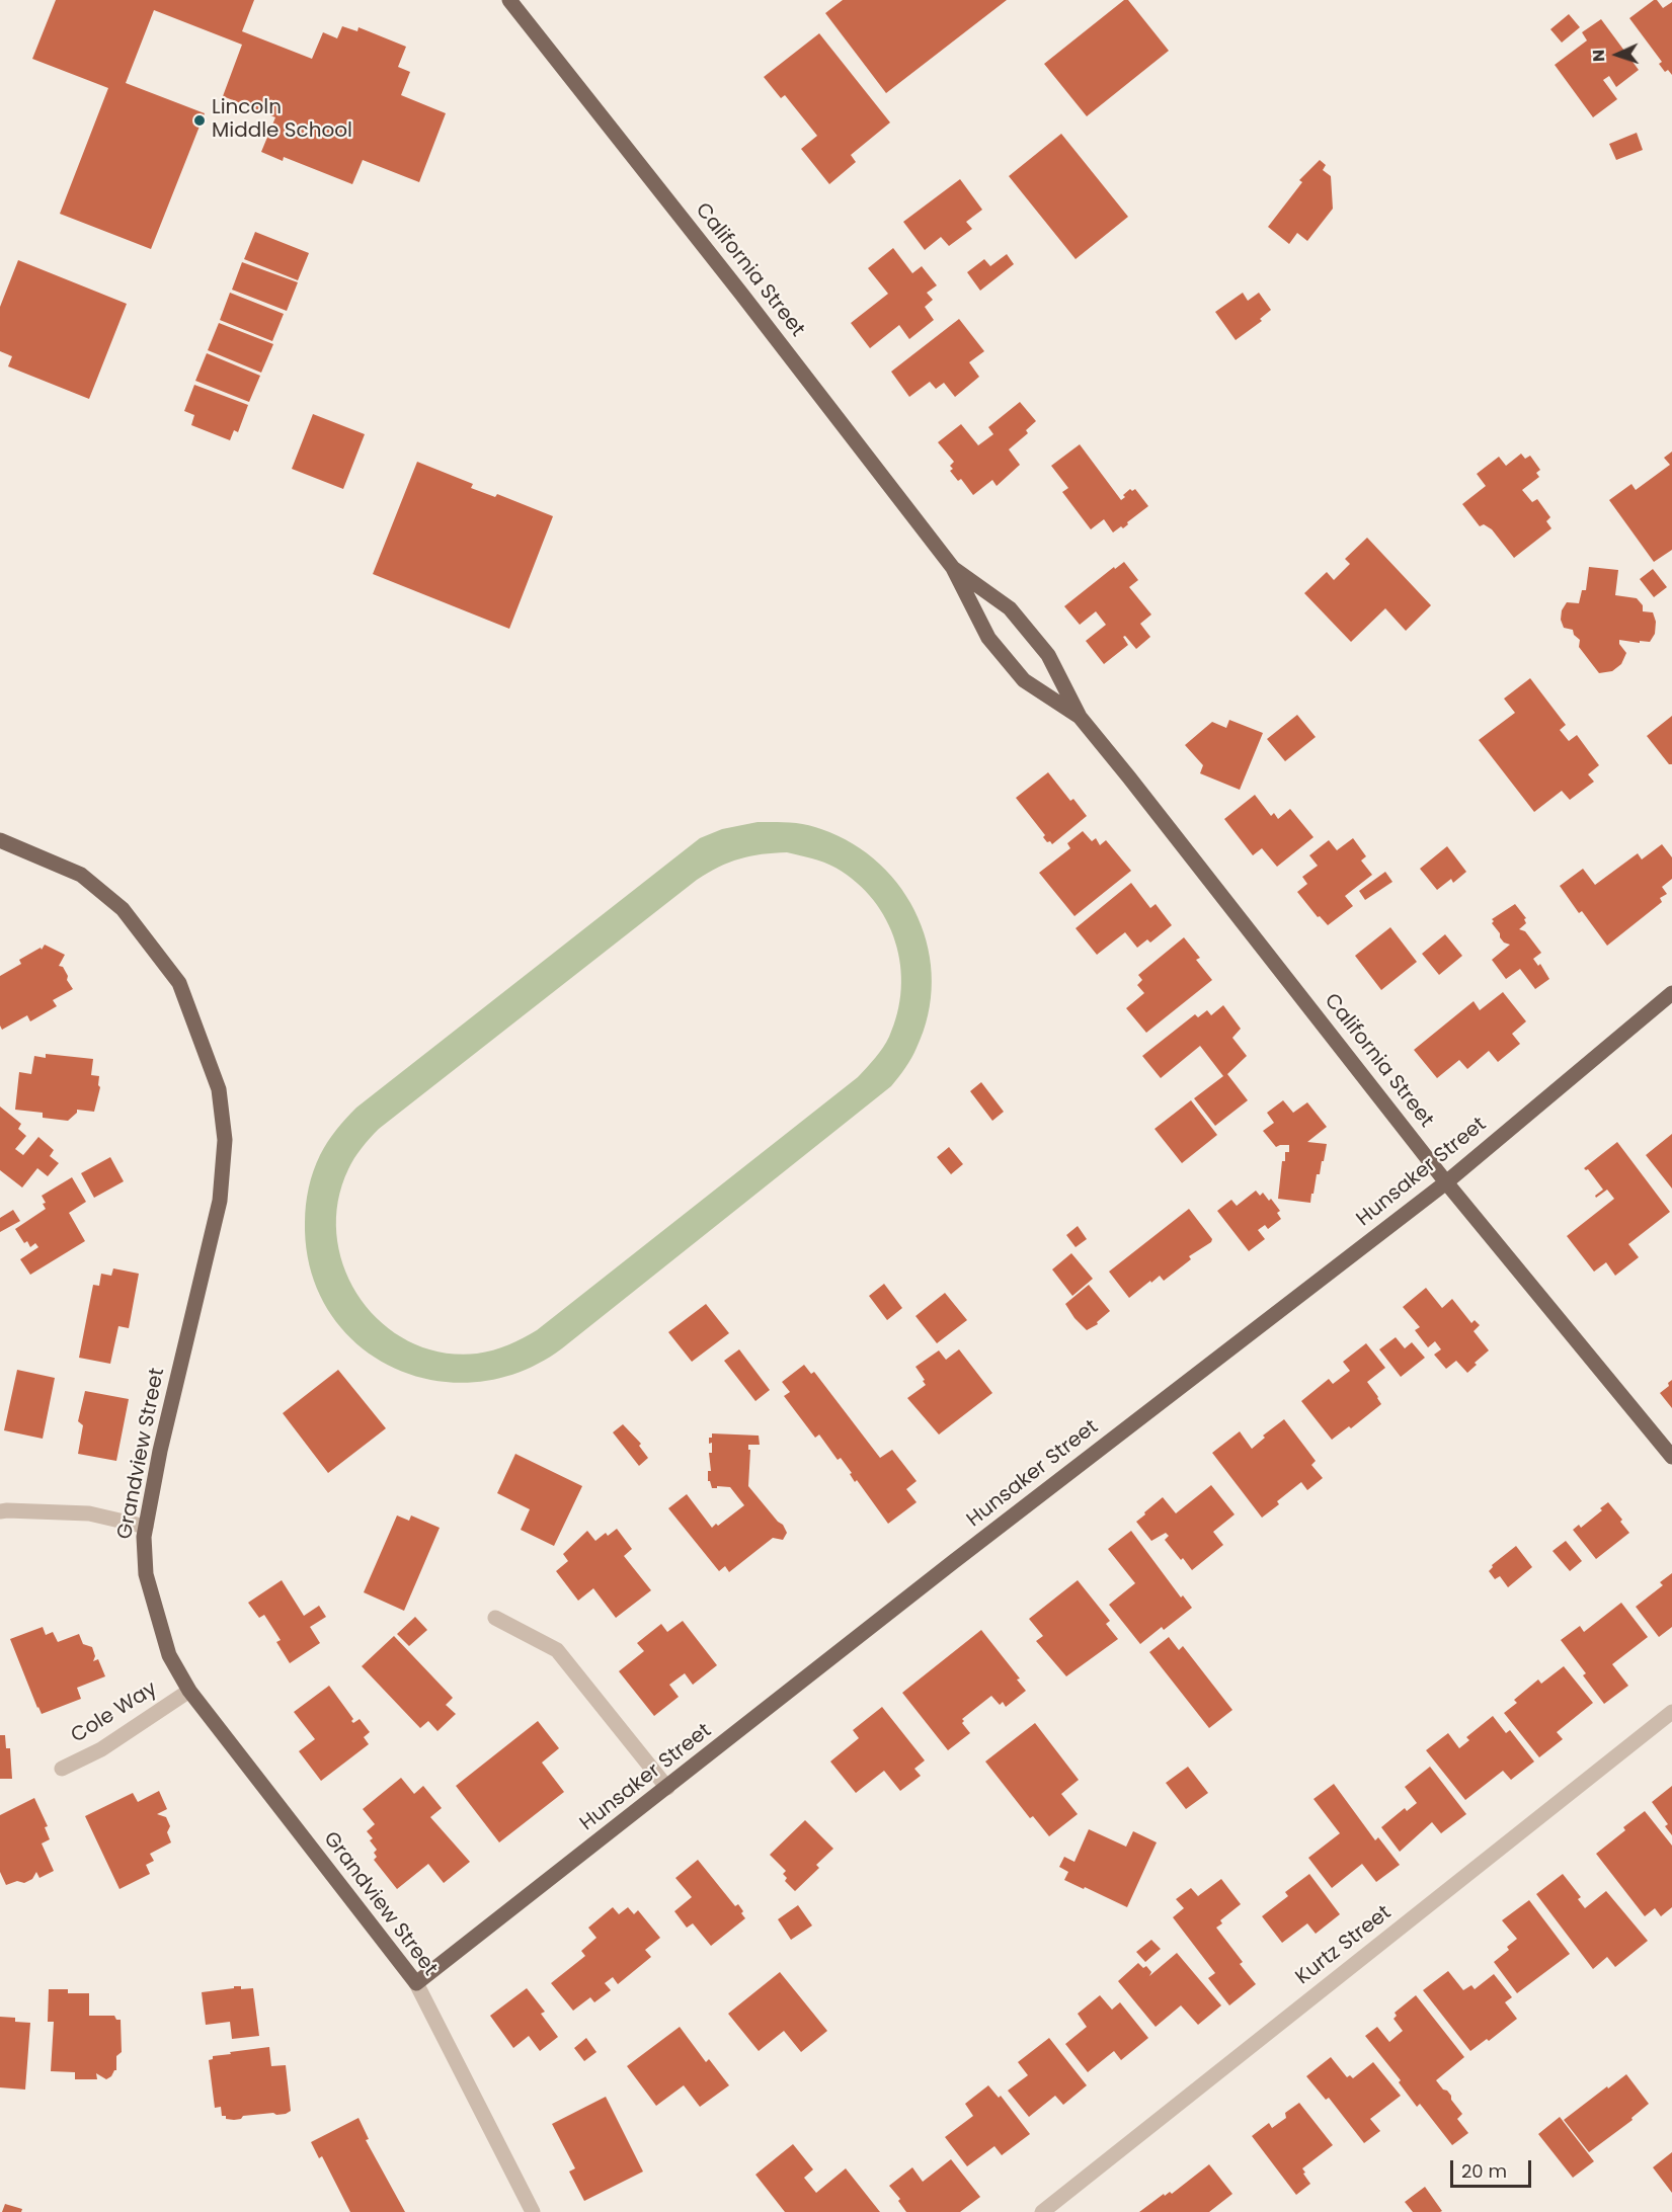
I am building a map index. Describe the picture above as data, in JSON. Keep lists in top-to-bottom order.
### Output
{
  "streets": {
    "main road": ["California Street", "Hunsaker Street", "Grandview Street"],
    "street": ["Cole Way", "Kurtz Street"]
  },
  "crossings": [
    ["California Street", "Hunsaker Street"],
    ["Hunsaker Street", "Grandview Street"],
    ["Grandview Street", "Cole Way"]
  ],
  "places": ["Lincoln Middle School"],
  "scale_bar": "20 m",
  "north": "left"
}
